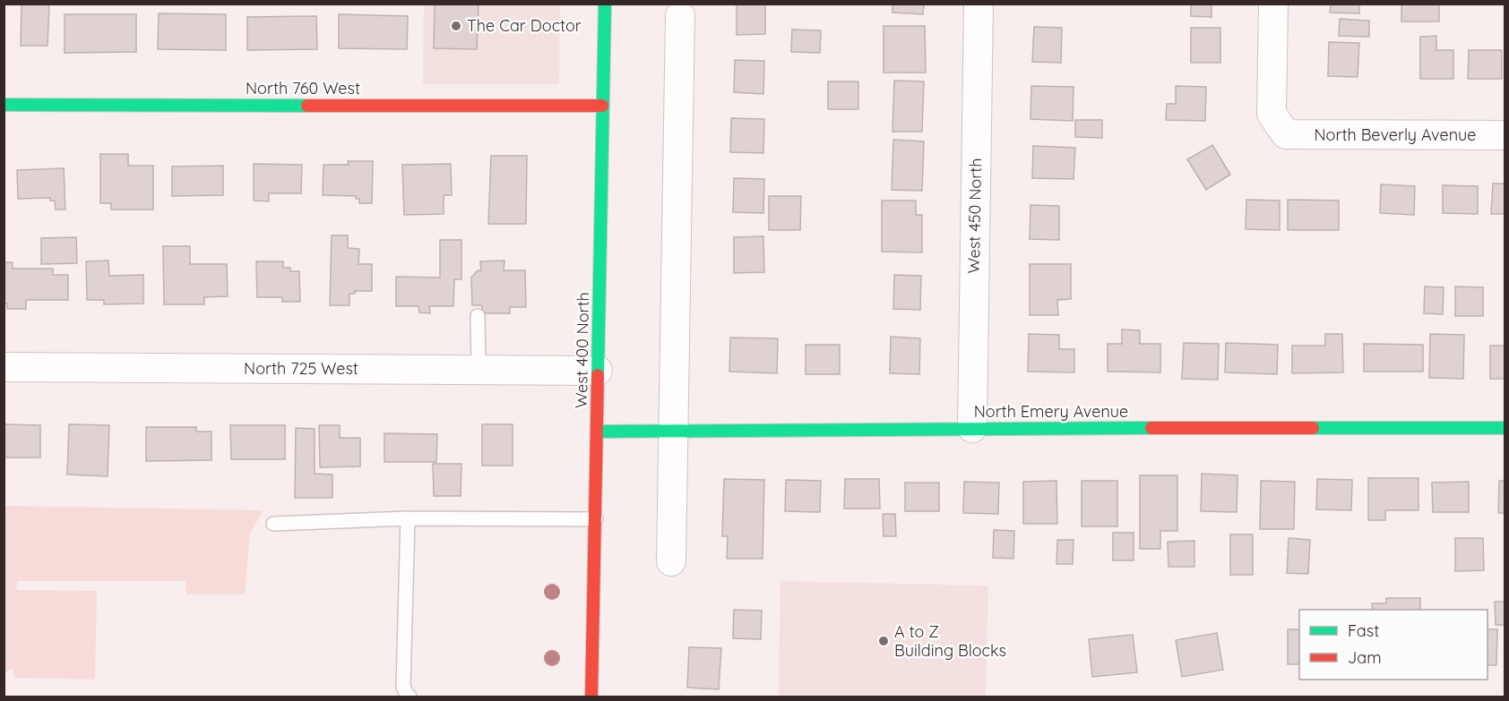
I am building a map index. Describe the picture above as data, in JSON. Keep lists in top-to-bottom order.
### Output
{
  "streets": {
    "street": [
      "North 760 West",
      "North Beverly Avenue",
      "West 450 North",
      "West 400 North",
      "North 725 West",
      "North Emery Avenue"
    ]
  },
  "crossings": [
    ["North 760 West", "West 400 North"],
    ["West 450 North", "North Emery Avenue"],
    ["West 400 North", "North 725 West"],
    ["West 400 North", "North Emery Avenue"]
  ],
  "places": ["The Car Doctor", "A to Z Building Blocks"],
  "legend": ["Fast", "Jam"]
}
